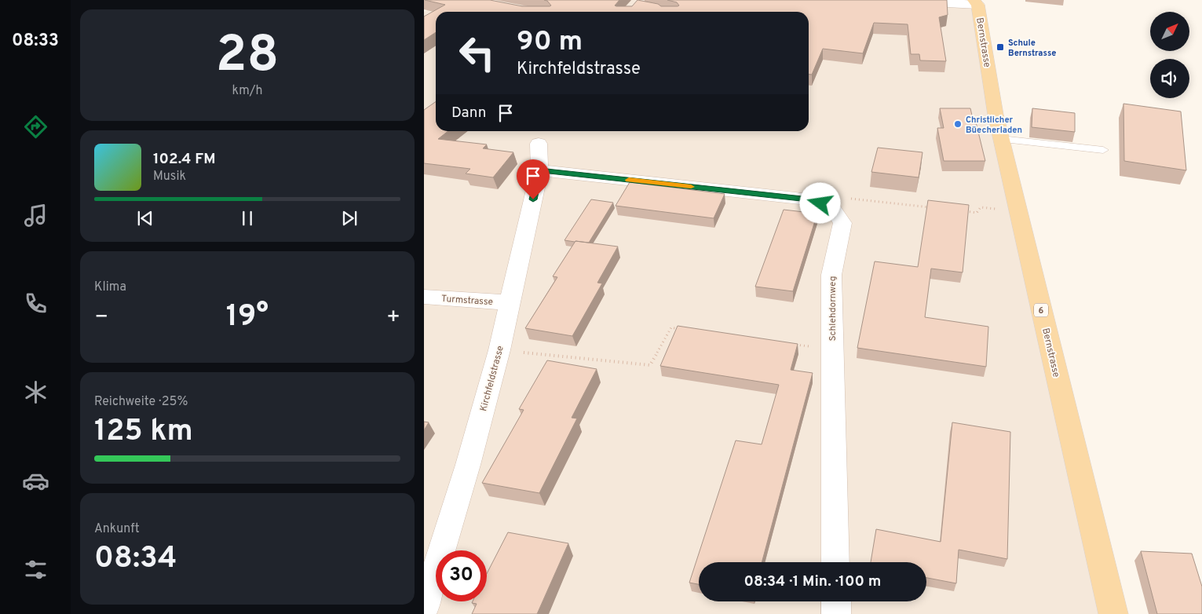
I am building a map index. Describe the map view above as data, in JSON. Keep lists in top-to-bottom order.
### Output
{
  "streets": {
    "main road": ["Bernstrasse", "6"],
    "street": ["Turmstrasse", "Schlehdornweg", "Kirchfeldstrasse"]
  },
  "crossings": [
    ["Turmstrasse", "Kirchfeldstrasse"]
  ],
  "places": {
    "transit": ["Schule Bernstrasse"],
    "other": ["Christlicher Büecherladen"]
  },
  "north": "top right",
  "page": {
    "tabs": "08:33",
    "tile": [
      ["28", "km/h"],
      "Klima",
      ["Reichweite · 25%", "125 km"],
      ["Ankunft", "08:34"]
    ],
    "turn": ["90 m", "Kirchfeldstrasse"],
    "then": "Dann",
    "song": ["102.4 FM", "Musik"],
    "heat": ["−", "19°", "+"],
    "limit": "30",
    "trip": "08:34 · 1 Min. · 100 m"
  }
}
